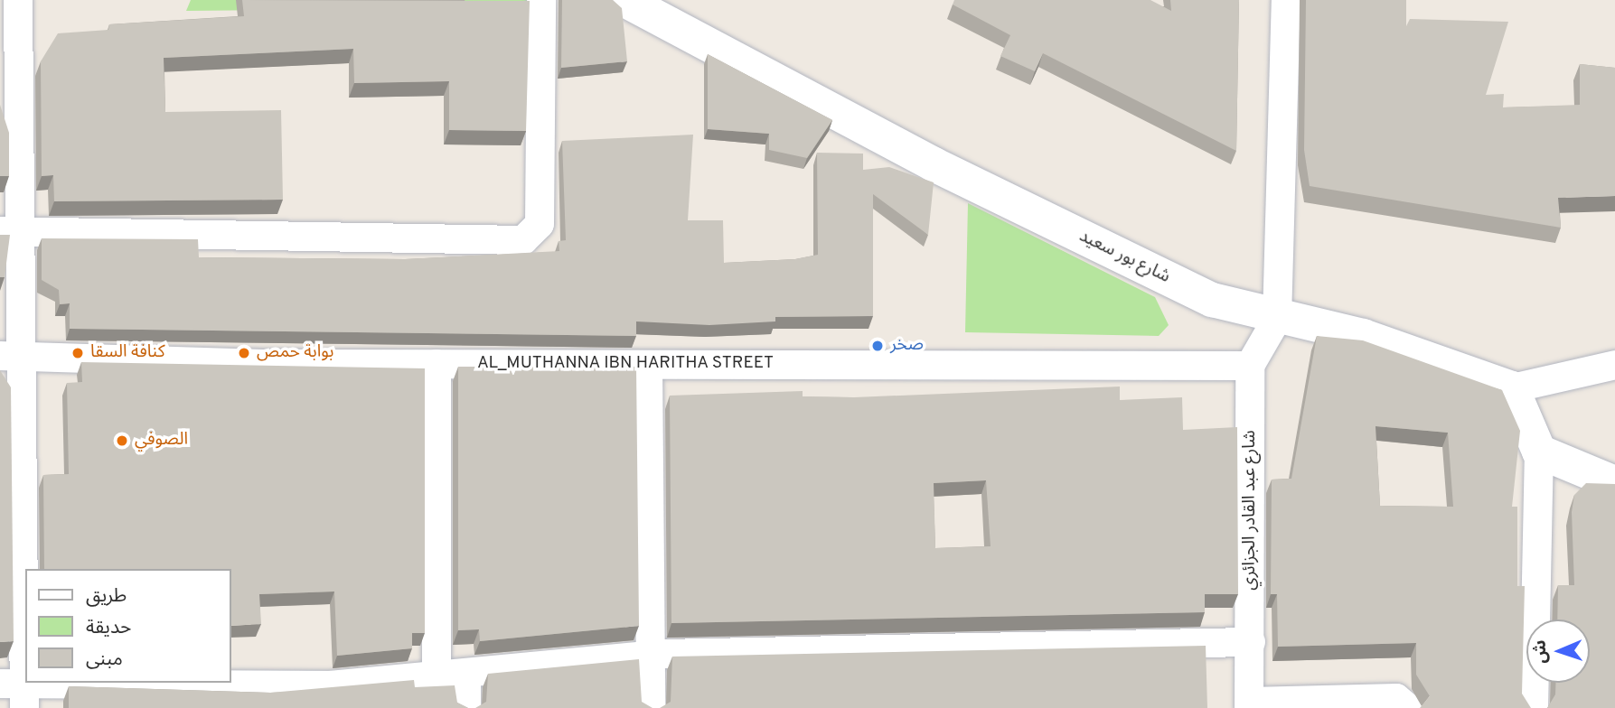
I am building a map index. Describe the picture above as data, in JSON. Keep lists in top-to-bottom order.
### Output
{
  "streets": {
    "main road": ["شارع بور سعيد"],
    "street": ["AL_MUTHANNA IBN HARITHA STREET", "شارع عبد القادر الجزائري"]
  },
  "crossings": [
    ["AL_MUTHANNA IBN HARITHA STREET", "شارع عبد القادر الجزائري"]
  ],
  "places": [
    "صخر",
    "كنافة السقا",
    "بوابة حمص",
    "الصوفي"
  ],
  "legend": ["طريق", "حديقة", "مبنى"],
  "north": "left"
}
